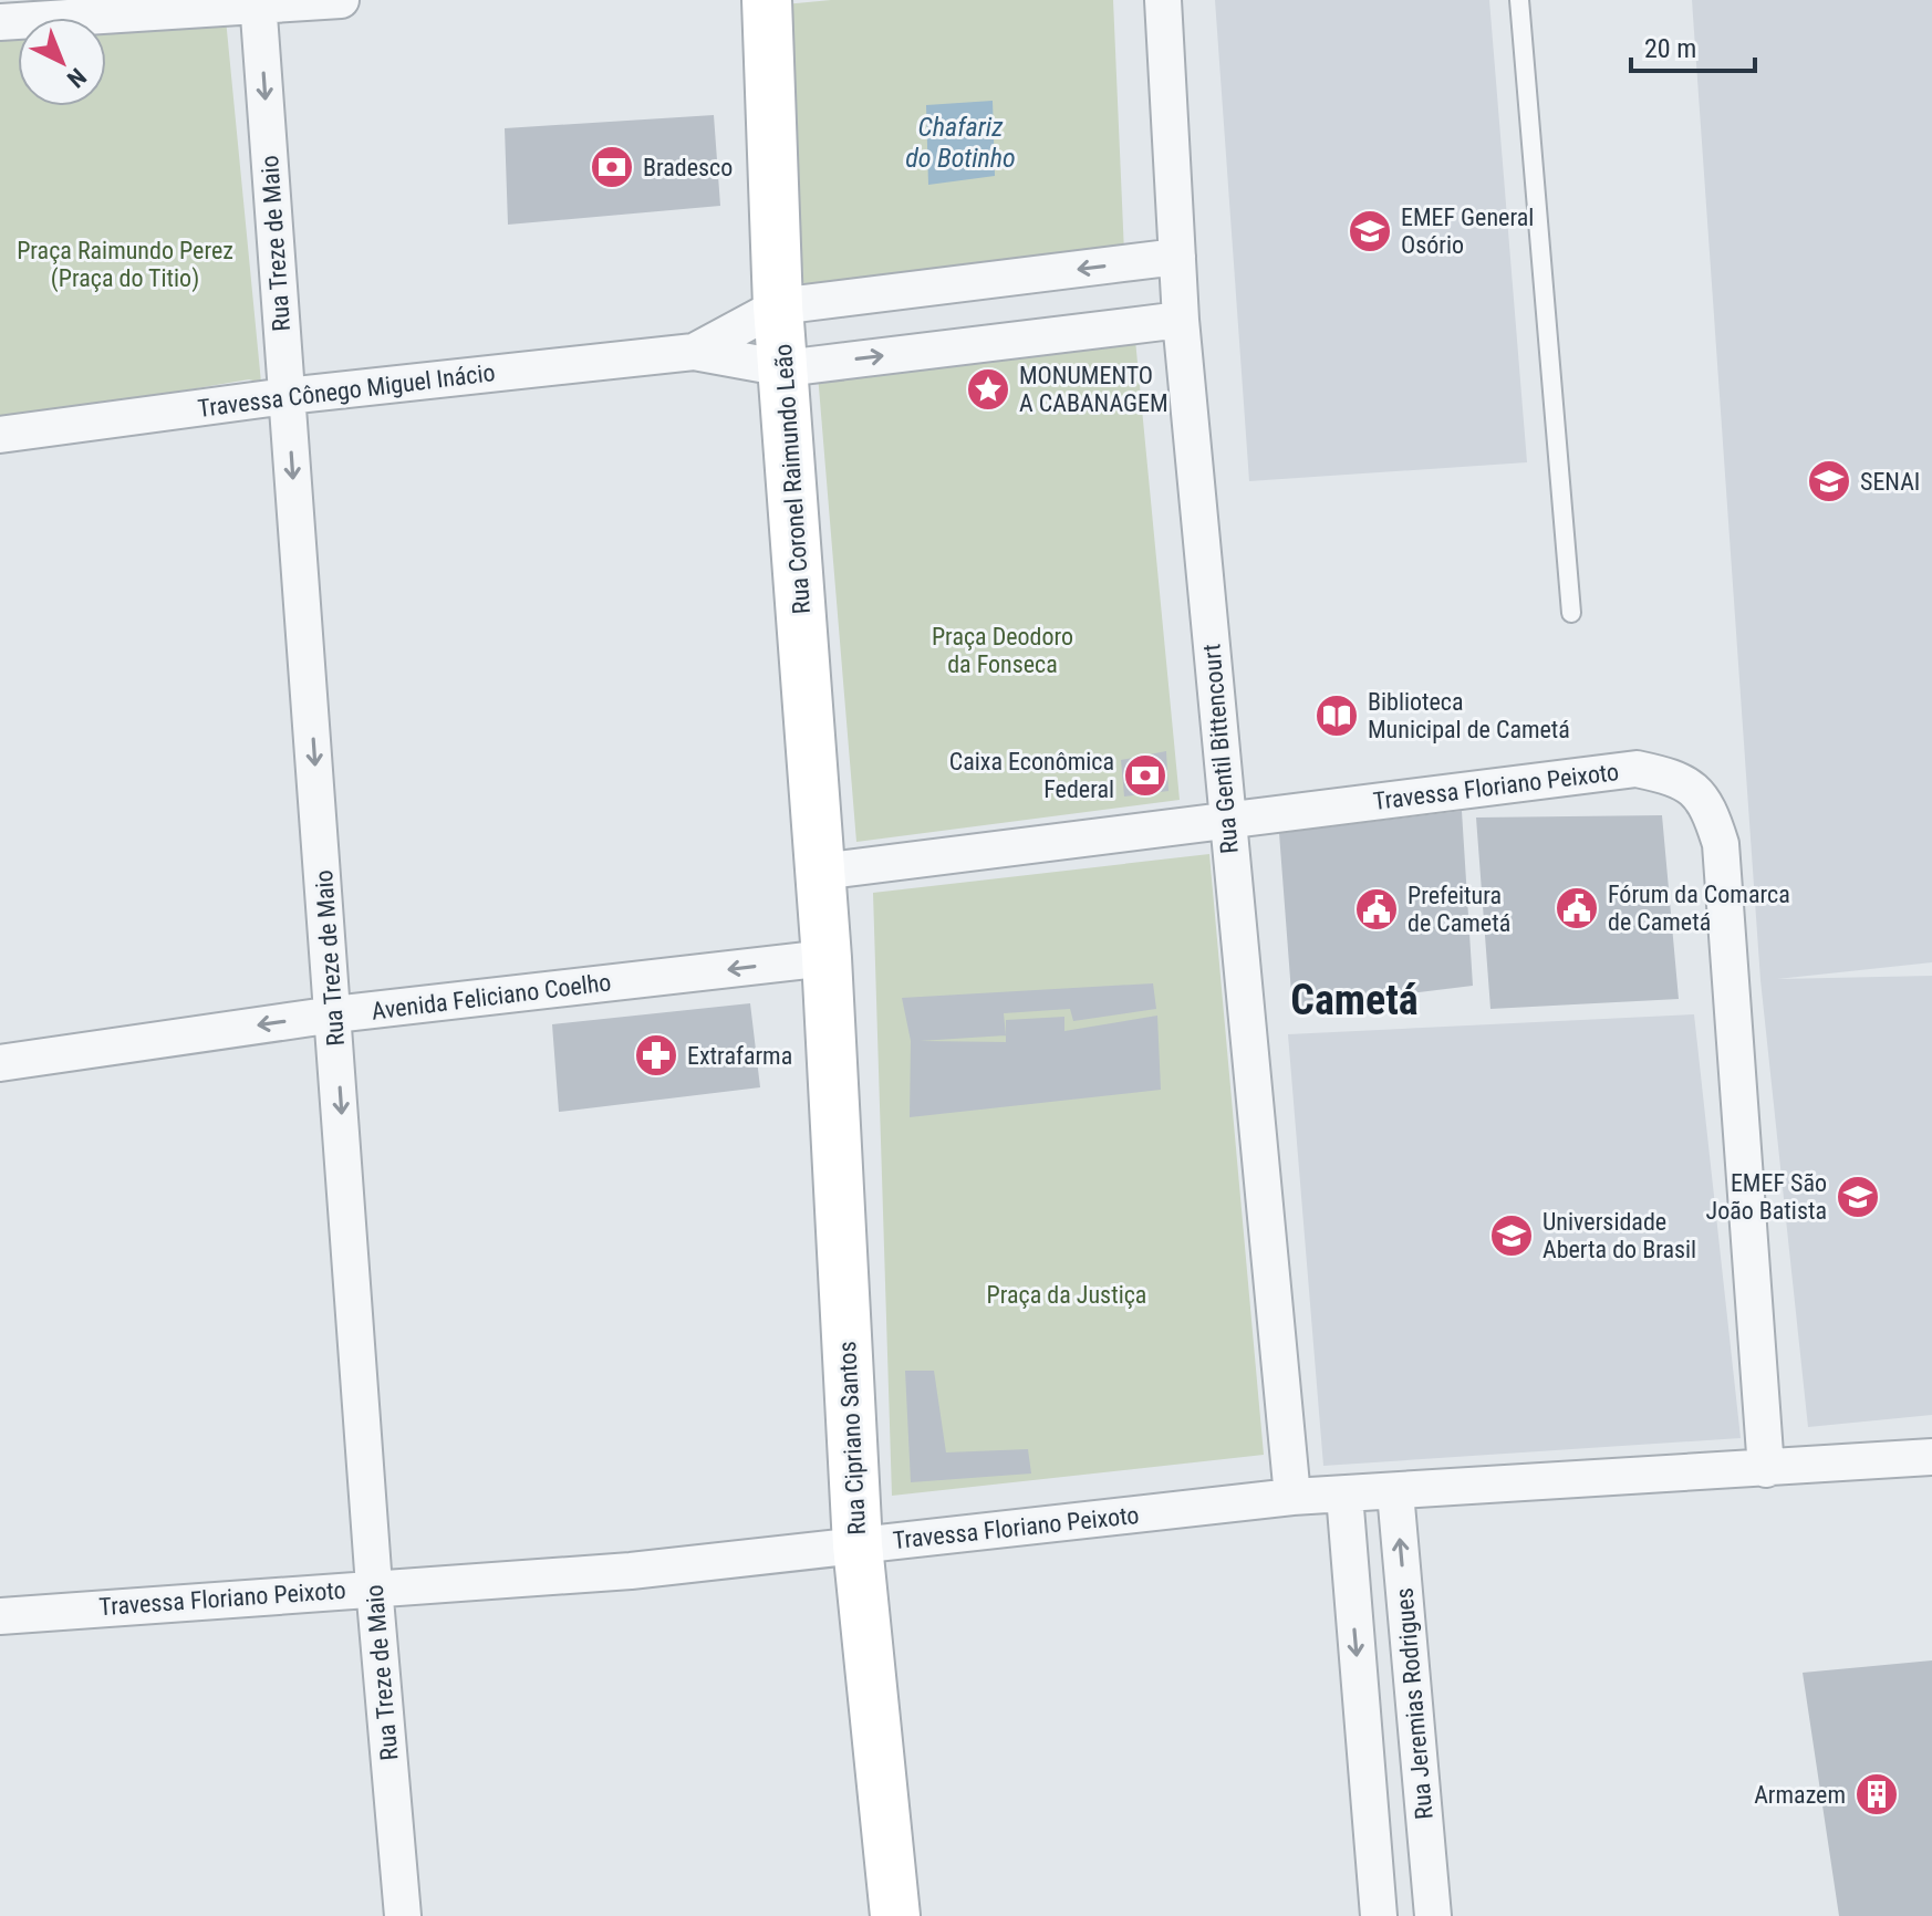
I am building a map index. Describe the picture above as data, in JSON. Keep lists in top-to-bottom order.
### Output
{
  "streets": {
    "main road": ["Rua Coronel Raimundo Leão", "Rua Cipriano Santos"],
    "street": [
      "Rua Treze de Maio",
      "Travessa Cônego Miguel Inácio",
      "Rua Gentil Bittencourt",
      "Travessa Floriano Peixoto",
      "Avenida Feliciano Coelho",
      "Rua Jeremias Rodrigues"
    ]
  },
  "crossings": [
    ["Rua Treze de Maio", "Travessa Cônego Miguel Inácio"],
    ["Rua Treze de Maio", "Travessa Floriano Peixoto"],
    ["Rua Treze de Maio", "Avenida Feliciano Coelho"],
    ["Travessa Cônego Miguel Inácio", "Rua Coronel Raimundo Leão"],
    ["Travessa Cônego Miguel Inácio", "Rua Gentil Bittencourt"],
    ["Rua Coronel Raimundo Leão", "Travessa Floriano Peixoto"],
    ["Rua Coronel Raimundo Leão", "Avenida Feliciano Coelho"],
    ["Rua Coronel Raimundo Leão", "Rua Cipriano Santos"],
    ["Rua Gentil Bittencourt", "Travessa Floriano Peixoto"],
    ["Travessa Floriano Peixoto", "Rua Cipriano Santos"],
    ["Travessa Floriano Peixoto", "Rua Jeremias Rodrigues"],
    ["Avenida Feliciano Coelho", "Rua Cipriano Santos"]
  ],
  "one_way": ["Rua Treze de Maio", "Avenida Feliciano Coelho"],
  "districts": ["Cametá"],
  "water": ["Chafariz do Botinho"],
  "parks": ["Praça Raimundo Perez (Praça do Titio)", "Praça Deodoro da Fonseca", "Praça da Justiça"],
  "places": {
    "bank": ["Bradesco", "Caixa Econômica Federal"],
    "school or university": [
      "EMEF General Osório",
      "SENAI",
      "EMEF São João Batista",
      "Universidade Aberta do Brasil"
    ],
    "place": ["MONUMENTO A CABANAGEM"],
    "library": ["Biblioteca Municipal de Cametá"],
    "public building": ["Fórum da Comarca de Cametá", "Prefeitura de Cametá"],
    "pharmacy": ["Extrafarma"],
    "building": ["Armazem"]
  },
  "scale_bar": "20 m",
  "north": "bottom right"
}
